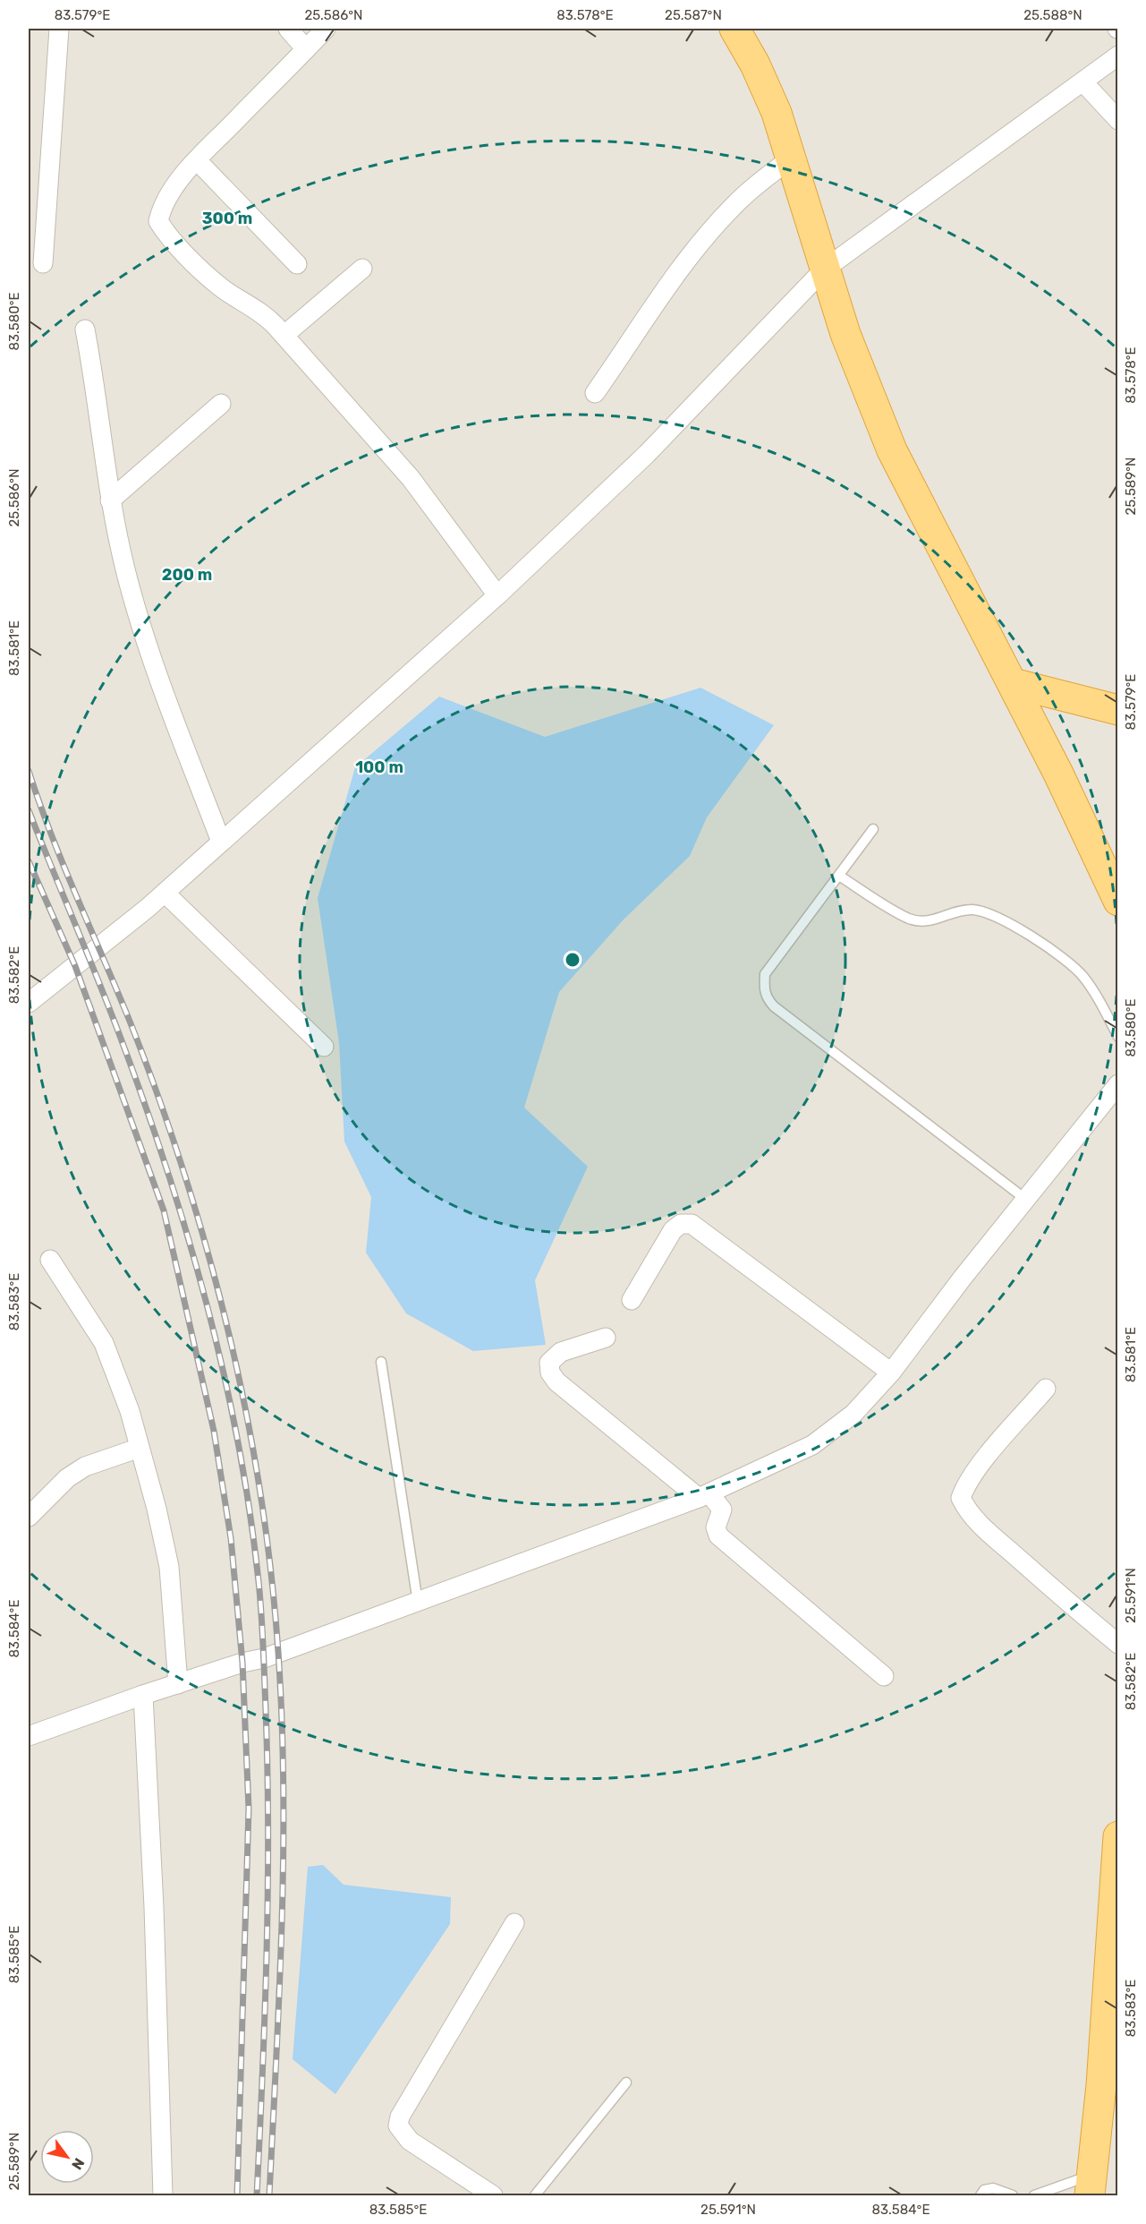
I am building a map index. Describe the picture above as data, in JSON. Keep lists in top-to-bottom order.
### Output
{
  "north": "bottom right",
  "coordinates": [
    "83.579°E",
    "25.586°N",
    "83.578°E",
    "25.587°N",
    "25.588°N",
    "83.580°E",
    "25.589°N",
    "83.581°E",
    "83.582°E",
    "83.583°E",
    "25.591°N",
    "83.584°E",
    "83.585°E"
  ],
  "rings": ["300 m", "200 m", "100 m"]
}
